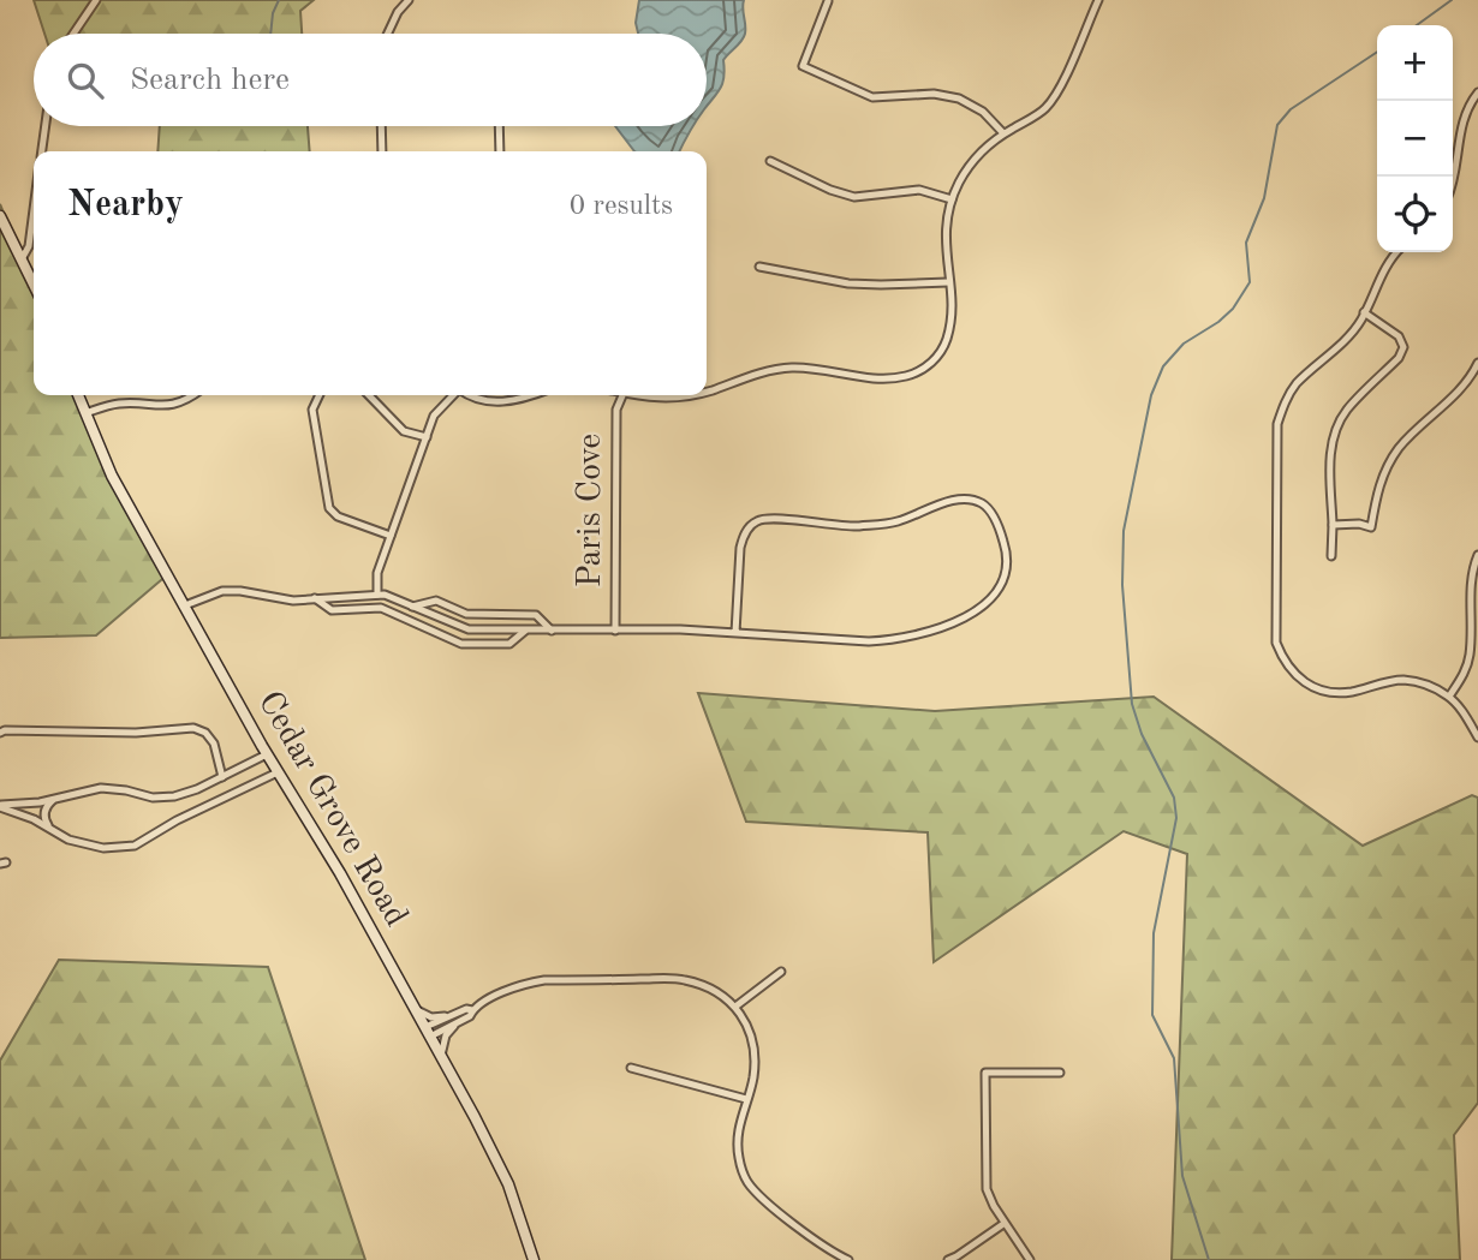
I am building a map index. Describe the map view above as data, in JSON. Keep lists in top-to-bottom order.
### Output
{
  "streets": {
    "main road": ["Cedar Grove Road"],
    "street": ["Paris Cove"]
  },
  "page": {
    "map_buttons": ["+", "−"],
    "search": "Search here",
    "heading": ["Nearby", "0 results"]
  }
}
